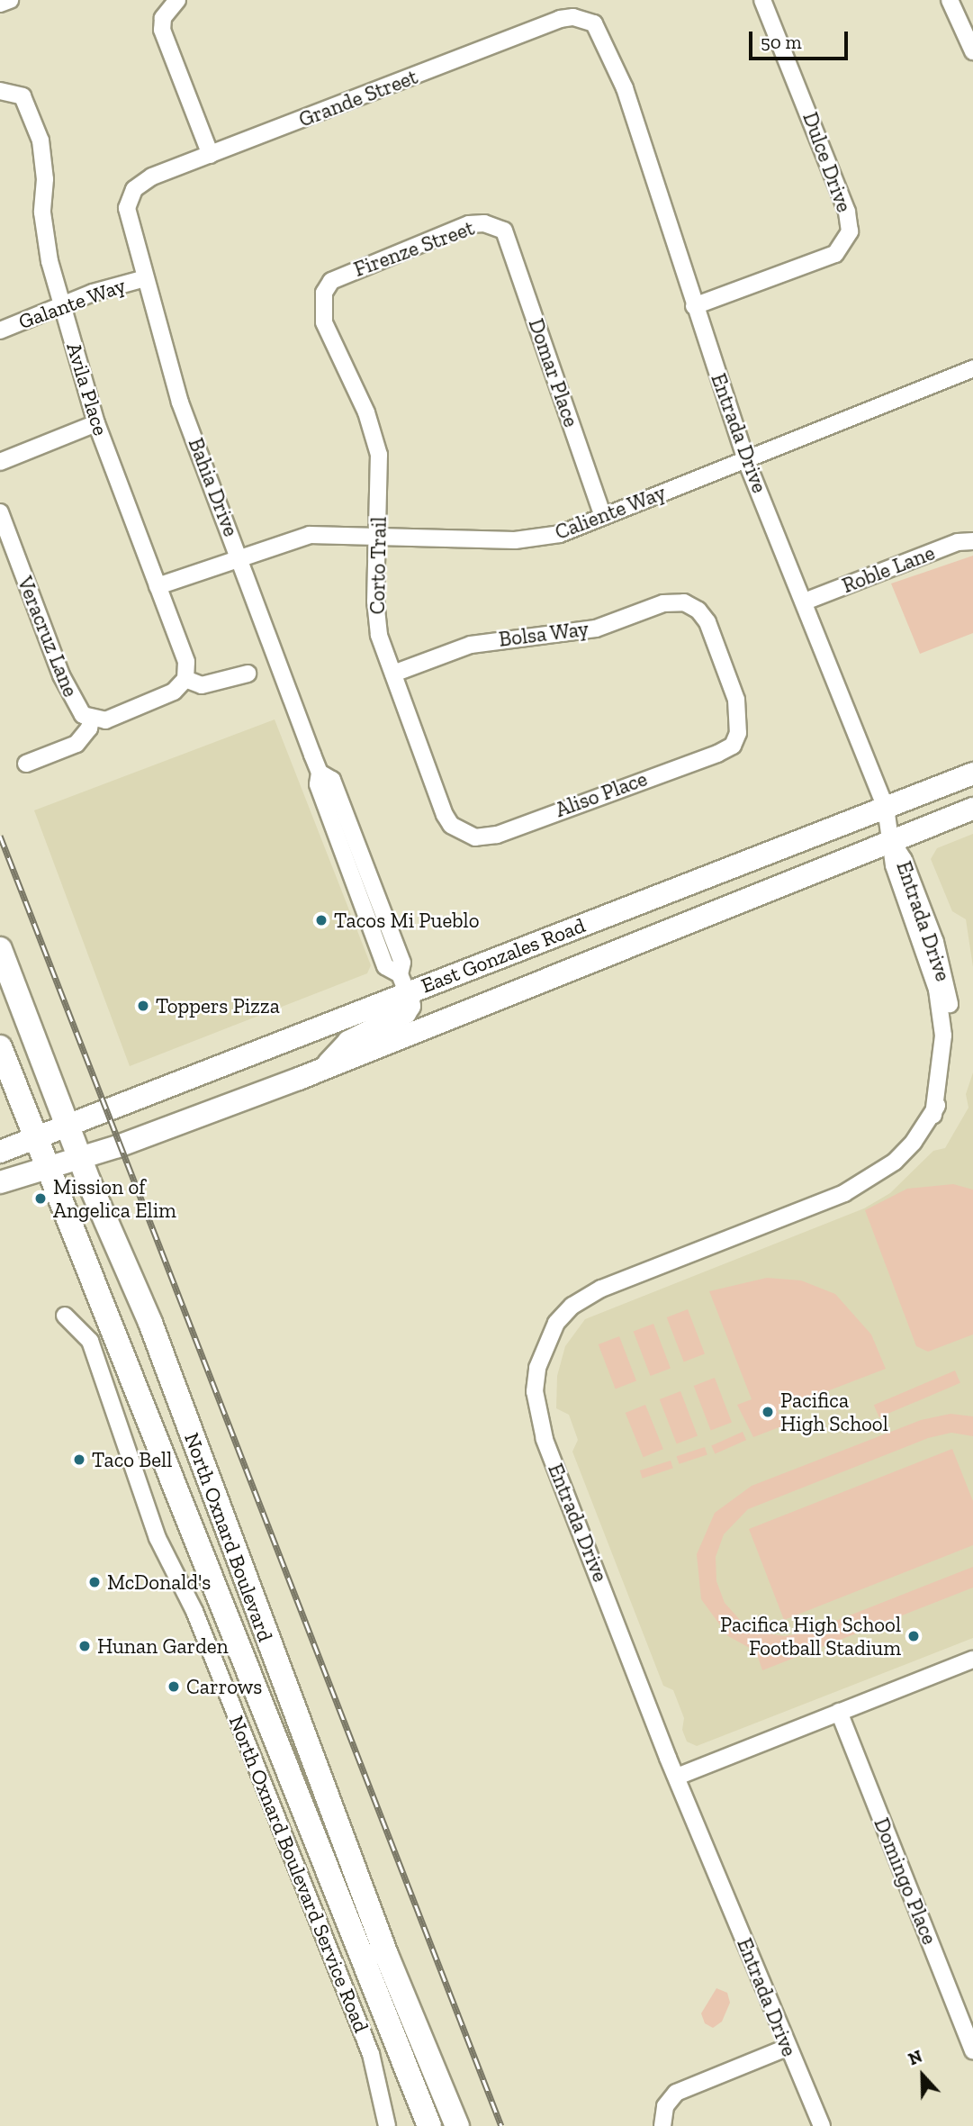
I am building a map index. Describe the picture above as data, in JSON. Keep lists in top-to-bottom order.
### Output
{
  "streets": {
    "main road": ["East Gonzales Road", "North Oxnard Boulevard"],
    "street": [
      "Grande Street",
      "Dulce Drive",
      "Firenze Street",
      "Galante Way",
      "Domar Place",
      "Avila Place",
      "Entrada Drive",
      "Bahia Drive",
      "Caliente Way",
      "Corto Trail",
      "Roble Lane",
      "Bolsa Way",
      "Veracruz Lane",
      "Aliso Place",
      "North Oxnard Boulevard Service Road",
      "Domingo Place"
    ]
  },
  "crossings": [
    ["Grande Street", "Entrada Drive"],
    ["Grande Street", "Bahia Drive"],
    ["Dulce Drive", "Entrada Drive"],
    ["Firenze Street", "Domar Place"],
    ["Firenze Street", "Corto Trail"],
    ["Galante Way", "Avila Place"],
    ["Galante Way", "Bahia Drive"],
    ["Domar Place", "Caliente Way"],
    ["Avila Place", "Caliente Way"],
    ["Entrada Drive", "Caliente Way"],
    ["Entrada Drive", "Roble Lane"],
    ["Entrada Drive", "East Gonzales Road"],
    ["Bahia Drive", "Caliente Way"],
    ["Bahia Drive", "East Gonzales Road"],
    ["Caliente Way", "Corto Trail"],
    ["Corto Trail", "Bolsa Way"],
    ["Corto Trail", "Aliso Place"],
    ["Bolsa Way", "Aliso Place"],
    ["East Gonzales Road", "North Oxnard Boulevard"]
  ],
  "places": [
    "Tacos Mi Pueblo",
    "Toppers Pizza",
    "Mission of Angelica Elim",
    "Pacifica High School",
    "Taco Bell",
    "McDonald's",
    "Pacifica High School Football Stadium",
    "Hunan Garden",
    "Carrows"
  ],
  "scale_bar": "50 m",
  "north": "top"
}
